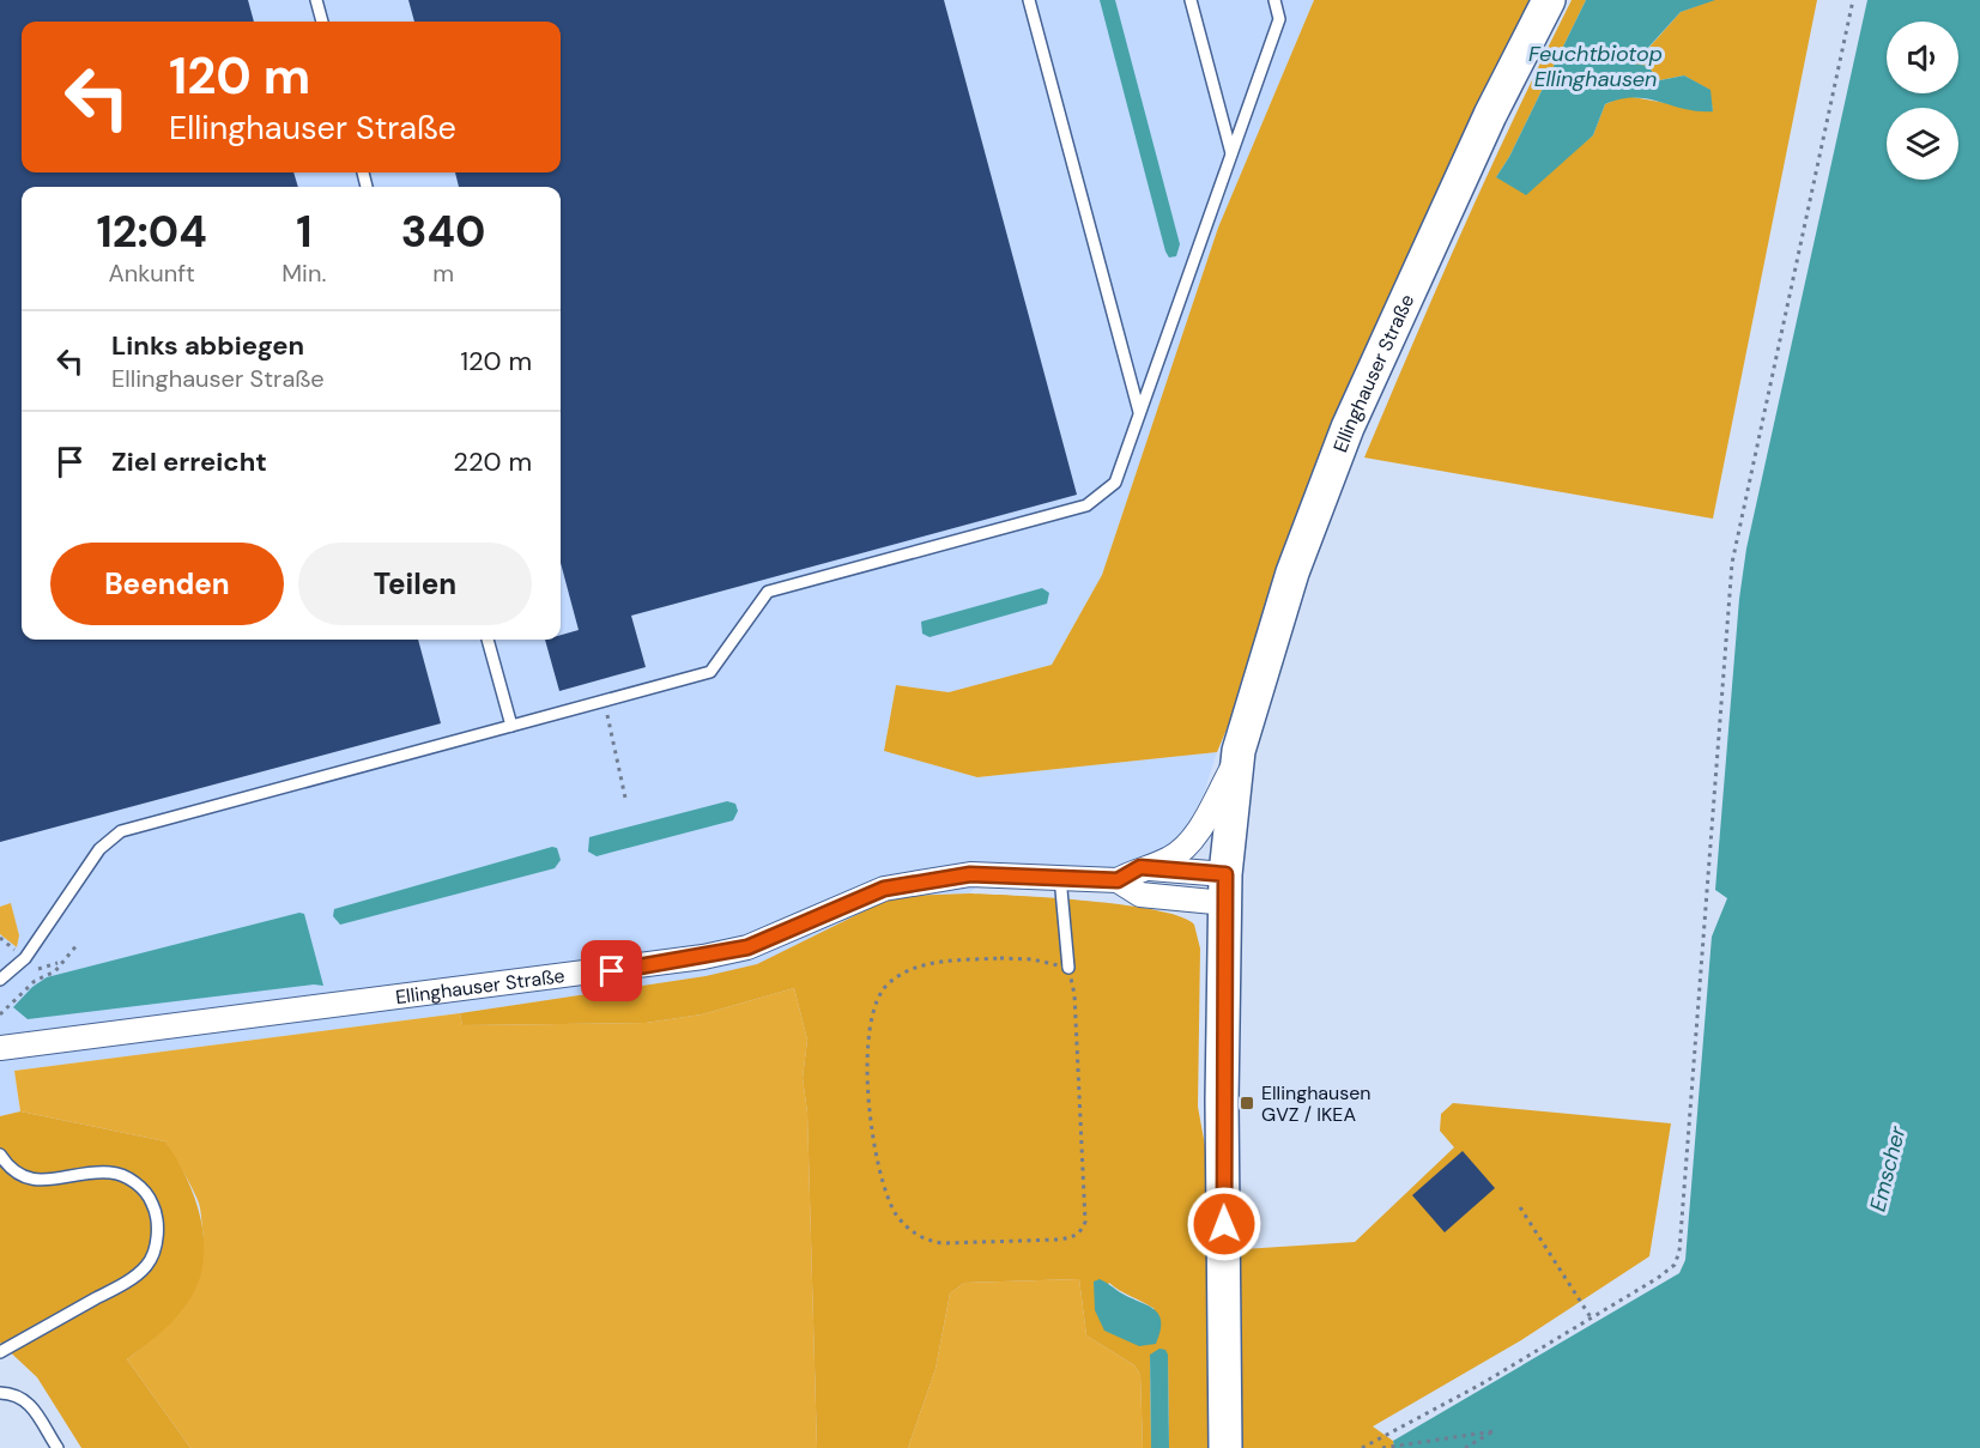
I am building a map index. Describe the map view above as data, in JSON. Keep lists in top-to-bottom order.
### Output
{
  "streets": {
    "main road": ["Ellinghauser Straße"]
  },
  "water": ["Feuchtbiotop Ellinghausen", "Emscher"],
  "places": {
    "transit": ["Ellinghausen GVZ / IKEA"]
  },
  "page": {
    "turn": ["120 m", "Ellinghauser Straße"],
    "eta": [
      "12:04",
      "Ankunft",
      "1",
      "Min.",
      "340",
      "m"
    ],
    "list": [
      {
        "name": "Links abbiegen",
        "note": "Ellinghauser Straße",
        "value": "120 m"
      },
      {
        "name": "Ziel erreicht",
        "value": "220 m"
      }
    ],
    "buttons": ["Beenden", "Teilen"]
  }
}
